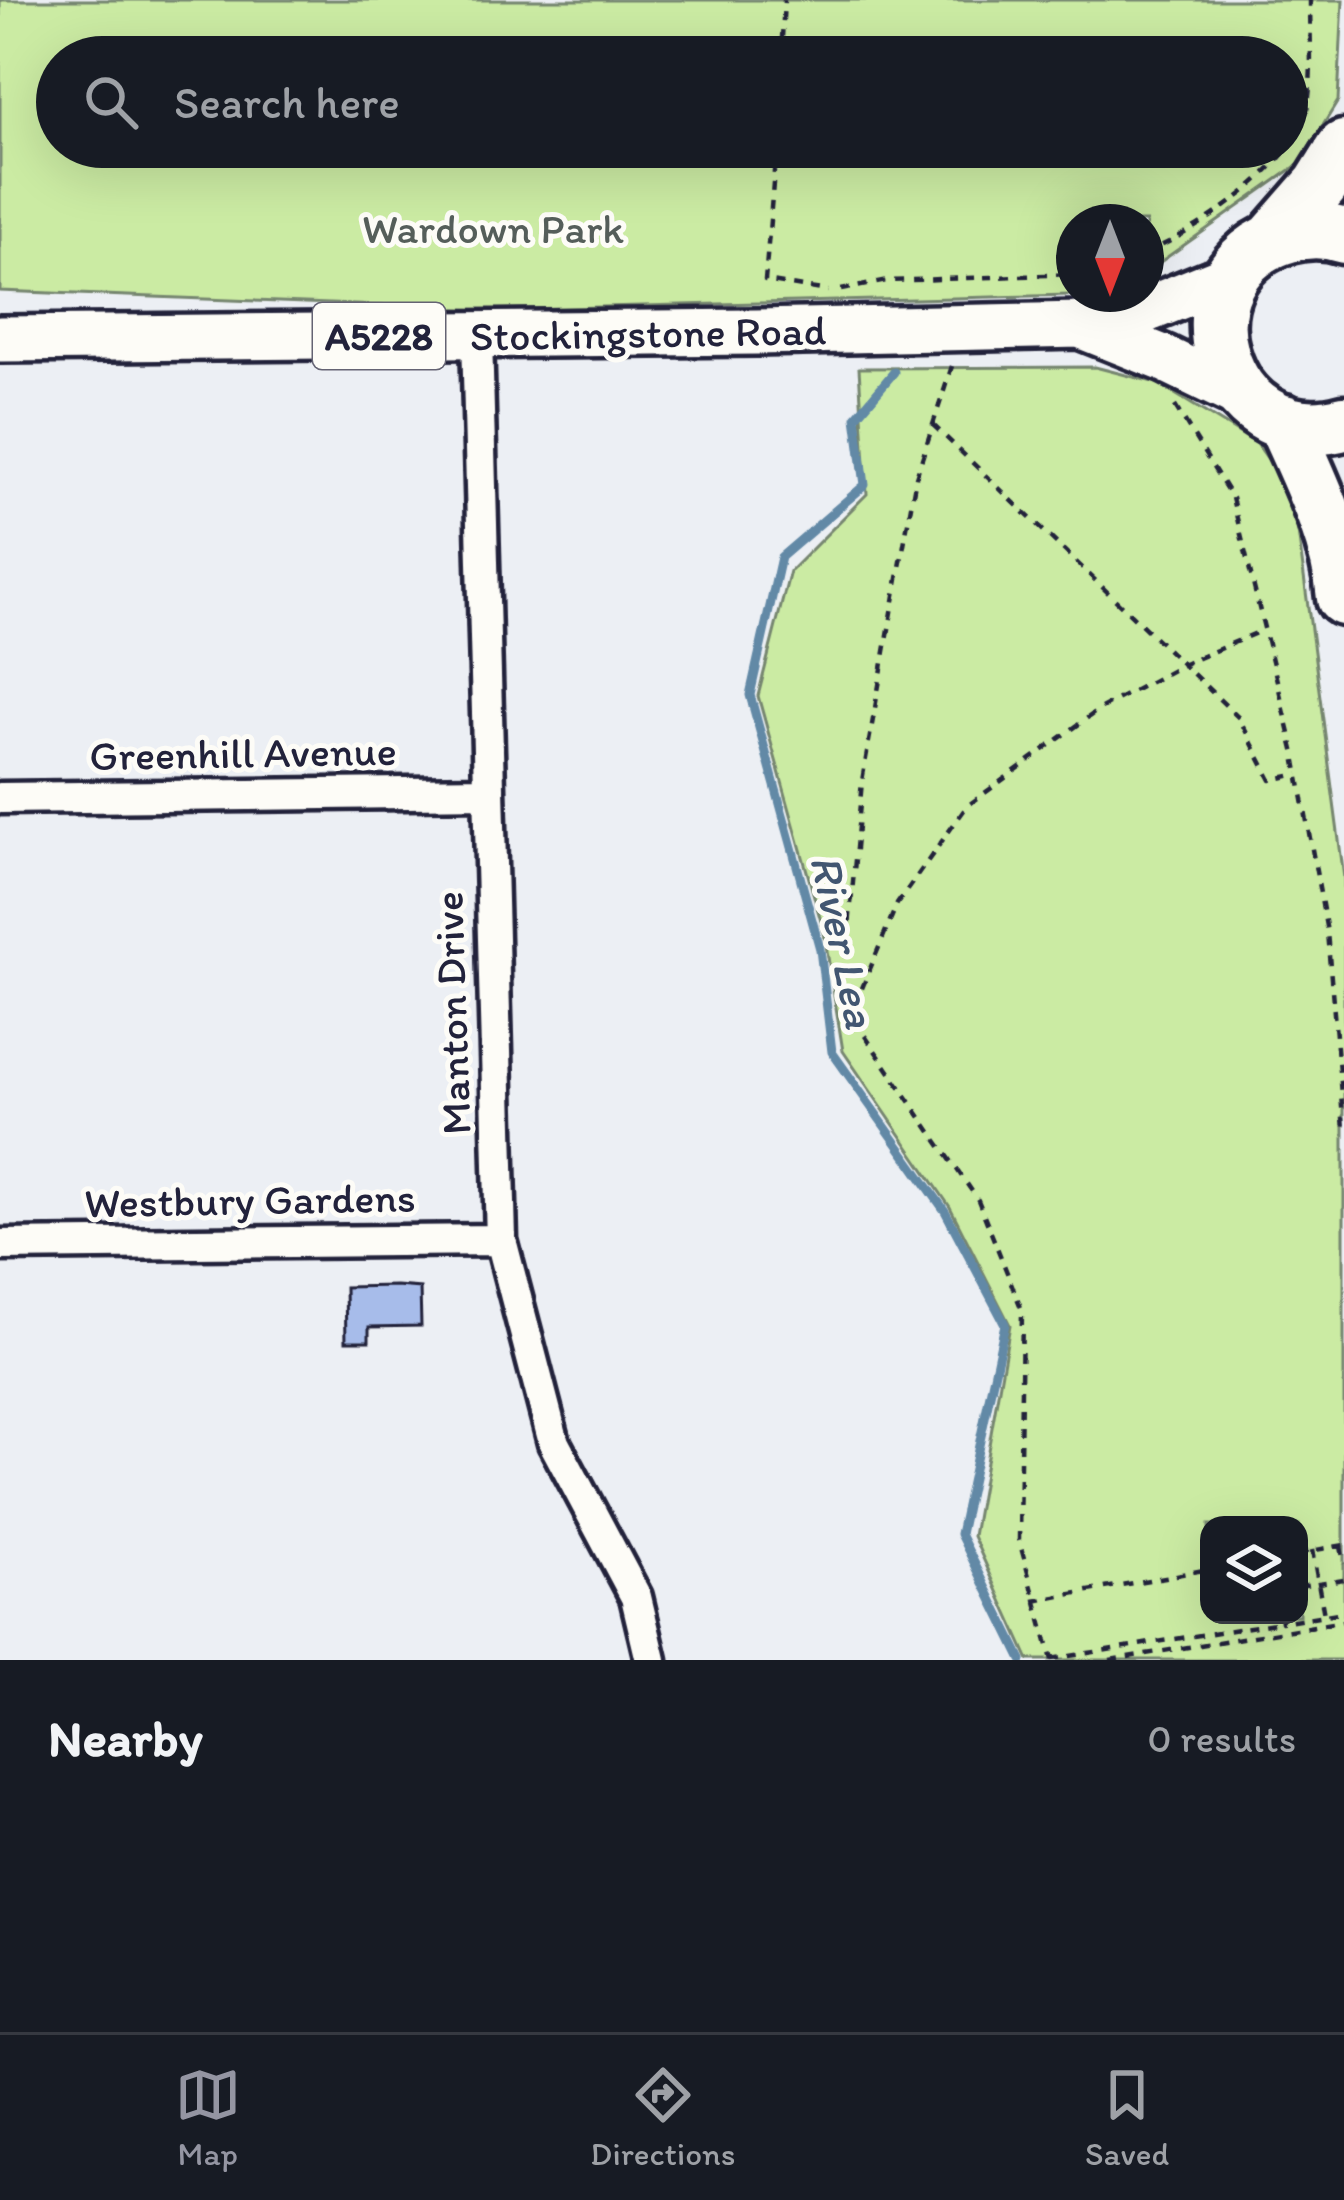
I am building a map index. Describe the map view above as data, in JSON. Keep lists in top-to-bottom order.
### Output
{
  "streets": {
    "main road": ["Stockingstone Road", "A5228"],
    "street": ["Greenhill Avenue", "Manton Drive", "Westbury Gardens"]
  },
  "crossings": [
    ["Stockingstone Road", "Manton Drive"],
    ["Greenhill Avenue", "Manton Drive"],
    ["Manton Drive", "Westbury Gardens"]
  ],
  "water": ["River Lea"],
  "parks": ["Wardown Park"],
  "north": "bottom",
  "page": {
    "search": "Search here",
    "heading": ["Nearby", "0 results"],
    "nav": ["Map", "Directions", "Saved"]
  }
}
